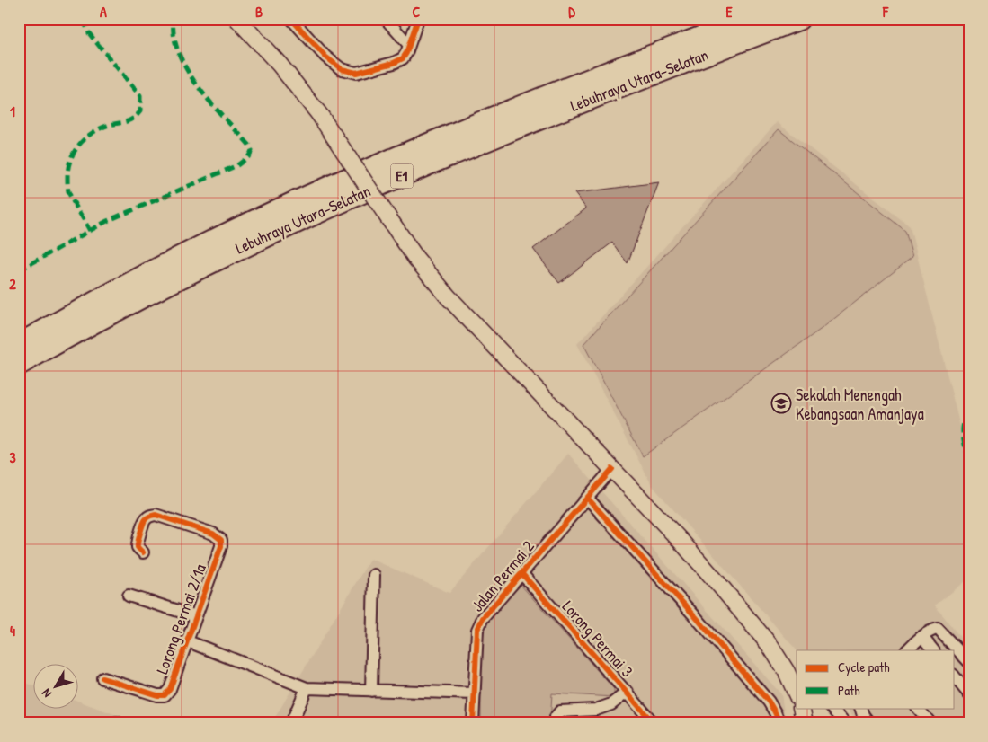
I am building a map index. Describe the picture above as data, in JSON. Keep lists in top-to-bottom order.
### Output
{
  "streets": {
    "highway": ["Lebuhraya Utara–Selatan", "E1"],
    "street": ["Jalan Permai 2", "Lorong Permai 2/1a", "Lorong Permai 3"]
  },
  "crossings": [
    ["Jalan Permai 2", "Lorong Permai 3"]
  ],
  "places": {
    "school or university": ["Sekolah Menengah Kebangsaan Amanjaya"]
  },
  "legend": ["Cycle path", "Path"],
  "north": "bottom left",
  "grid": {
    "columns": [
      "A",
      "B",
      "C",
      "D",
      "E",
      "F"
    ],
    "rows": [
      "1",
      "2",
      "3",
      "4"
    ]
  }
}
